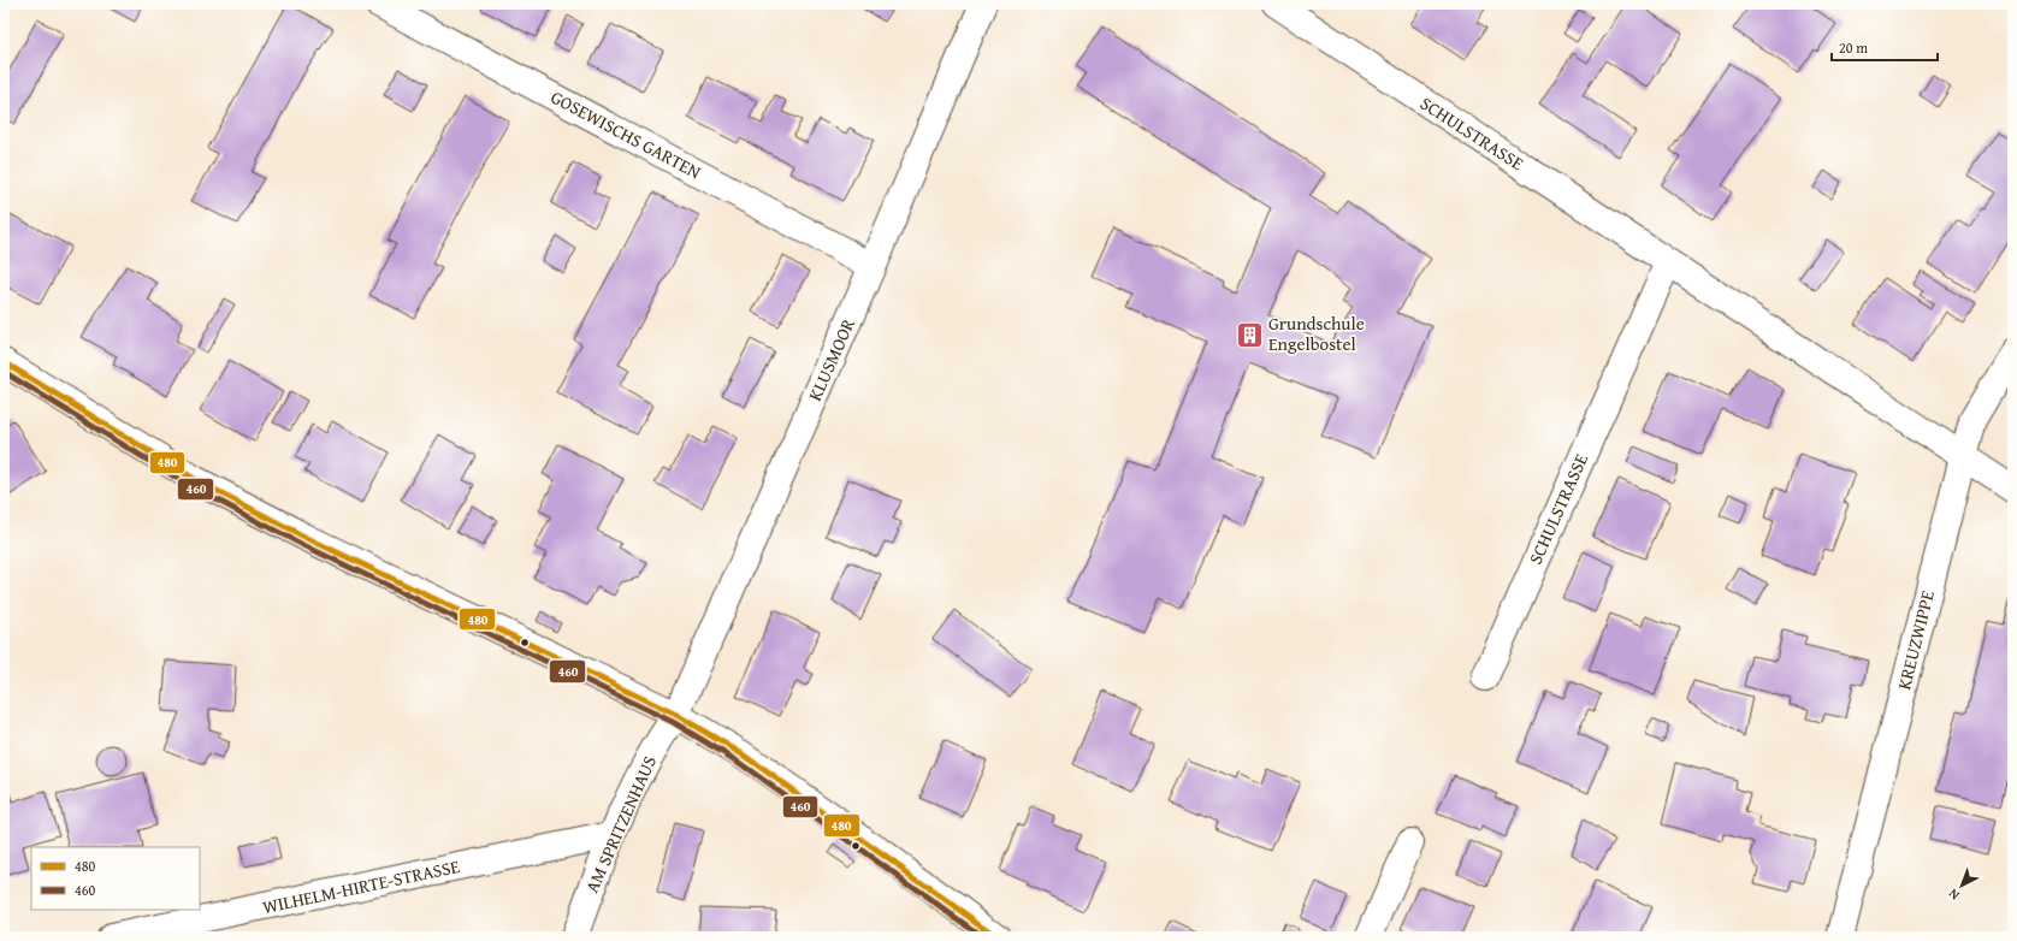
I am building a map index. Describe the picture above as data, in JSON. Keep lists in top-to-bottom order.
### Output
{
  "streets": {
    "street": [
      "SCHULSTRASSE",
      "GOSEWISCHS GARTEN",
      "KLUSMOOR",
      "KREUZWIPPE",
      "AM SPRITZENHAUS",
      "WILHELM-HIRTE-STRASSE"
    ]
  },
  "crossings": [
    ["SCHULSTRASSE", "KREUZWIPPE"],
    ["GOSEWISCHS GARTEN", "KLUSMOOR"],
    ["KLUSMOOR", "AM SPRITZENHAUS"],
    ["AM SPRITZENHAUS", "WILHELM-HIRTE-STRASSE"]
  ],
  "places": {
    "building": ["Grundschule Engelbostel"]
  },
  "lines": ["transit line 480", "transit line 460"],
  "legend": ["480", "460"],
  "scale_bar": "20 m",
  "north": "bottom left"
}
